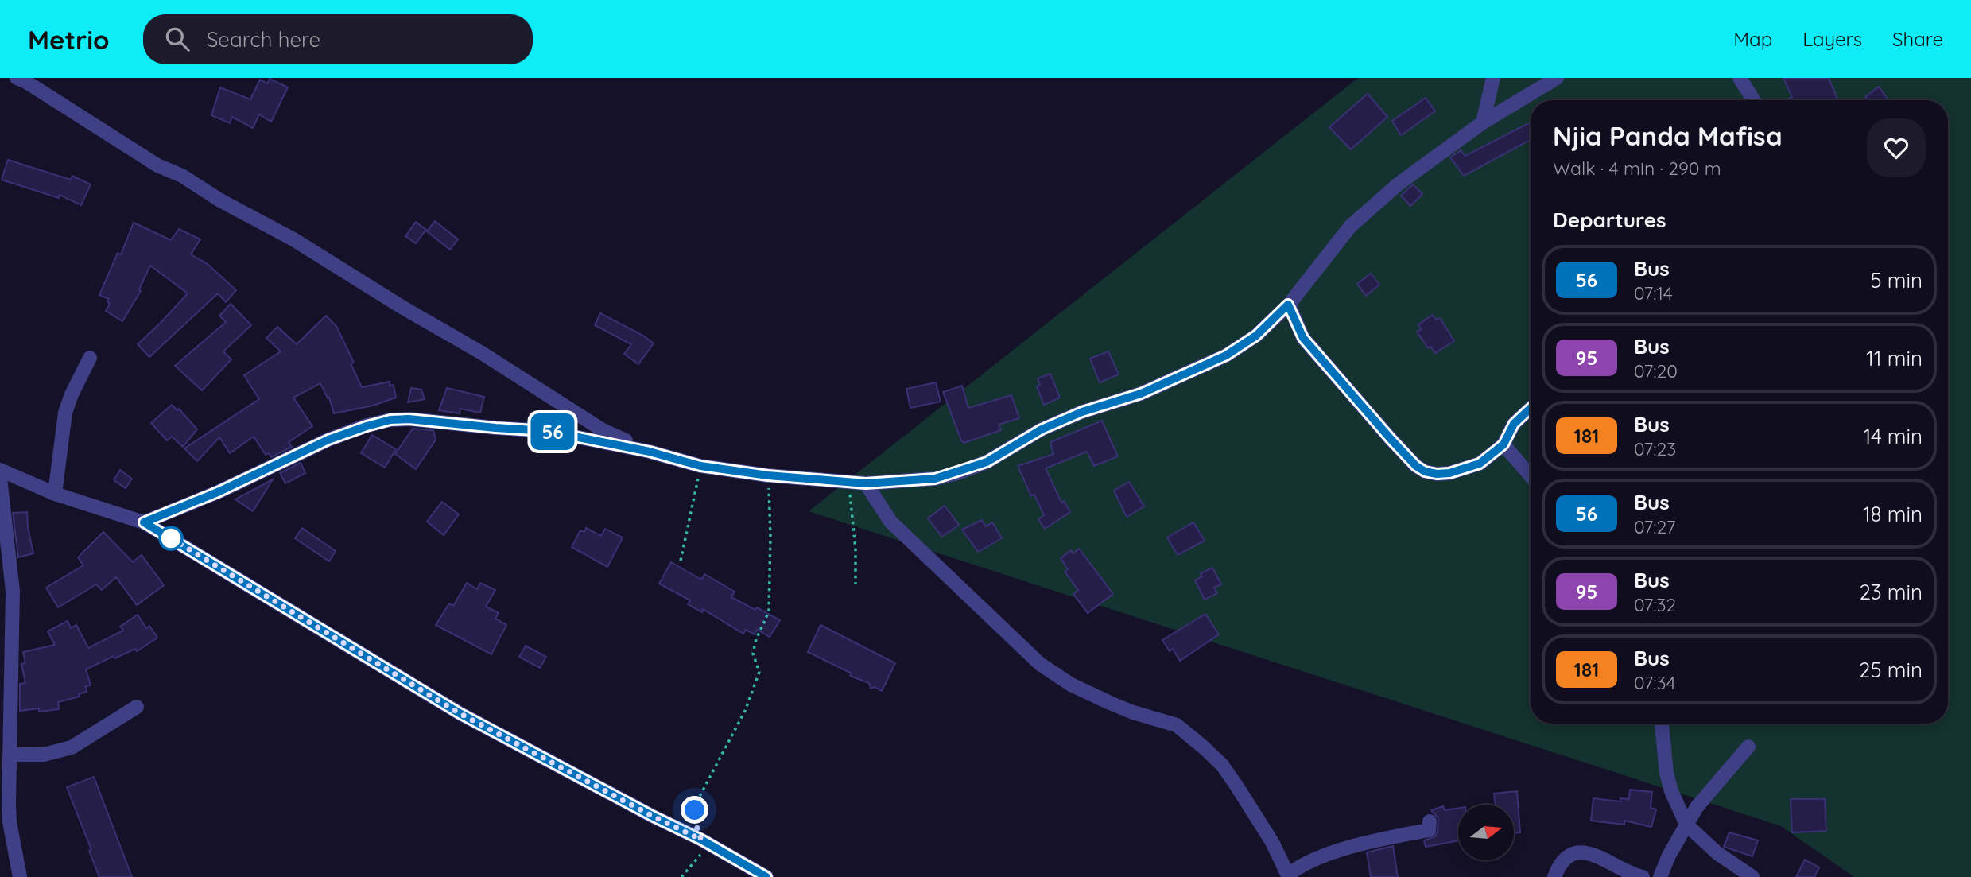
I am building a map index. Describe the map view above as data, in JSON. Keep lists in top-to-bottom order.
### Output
{
  "lines": ["bus line 56"],
  "north": "right",
  "page": {
    "header": "Metrio",
    "search": "Search here",
    "nav": ["Map", "Layers", "Share"],
    "on_map": "56",
    "heading": [
      ["Njia Panda Mafisa", "Walk · 4 min · 290 m"],
      "Departures"
    ],
    "list": [
      {
        "mark": "56",
        "name": "Bus",
        "note": "07:14",
        "value": "5 min"
      },
      {
        "mark": "95",
        "name": "Bus",
        "note": "07:20",
        "value": "11 min"
      },
      {
        "mark": "181",
        "name": "Bus",
        "note": "07:23",
        "value": "14 min"
      },
      {
        "mark": "56",
        "name": "Bus",
        "note": "07:27",
        "value": "18 min"
      },
      {
        "mark": "95",
        "name": "Bus",
        "note": "07:32",
        "value": "23 min"
      },
      {
        "mark": "181",
        "name": "Bus",
        "note": "07:34",
        "value": "25 min"
      }
    ]
  }
}
